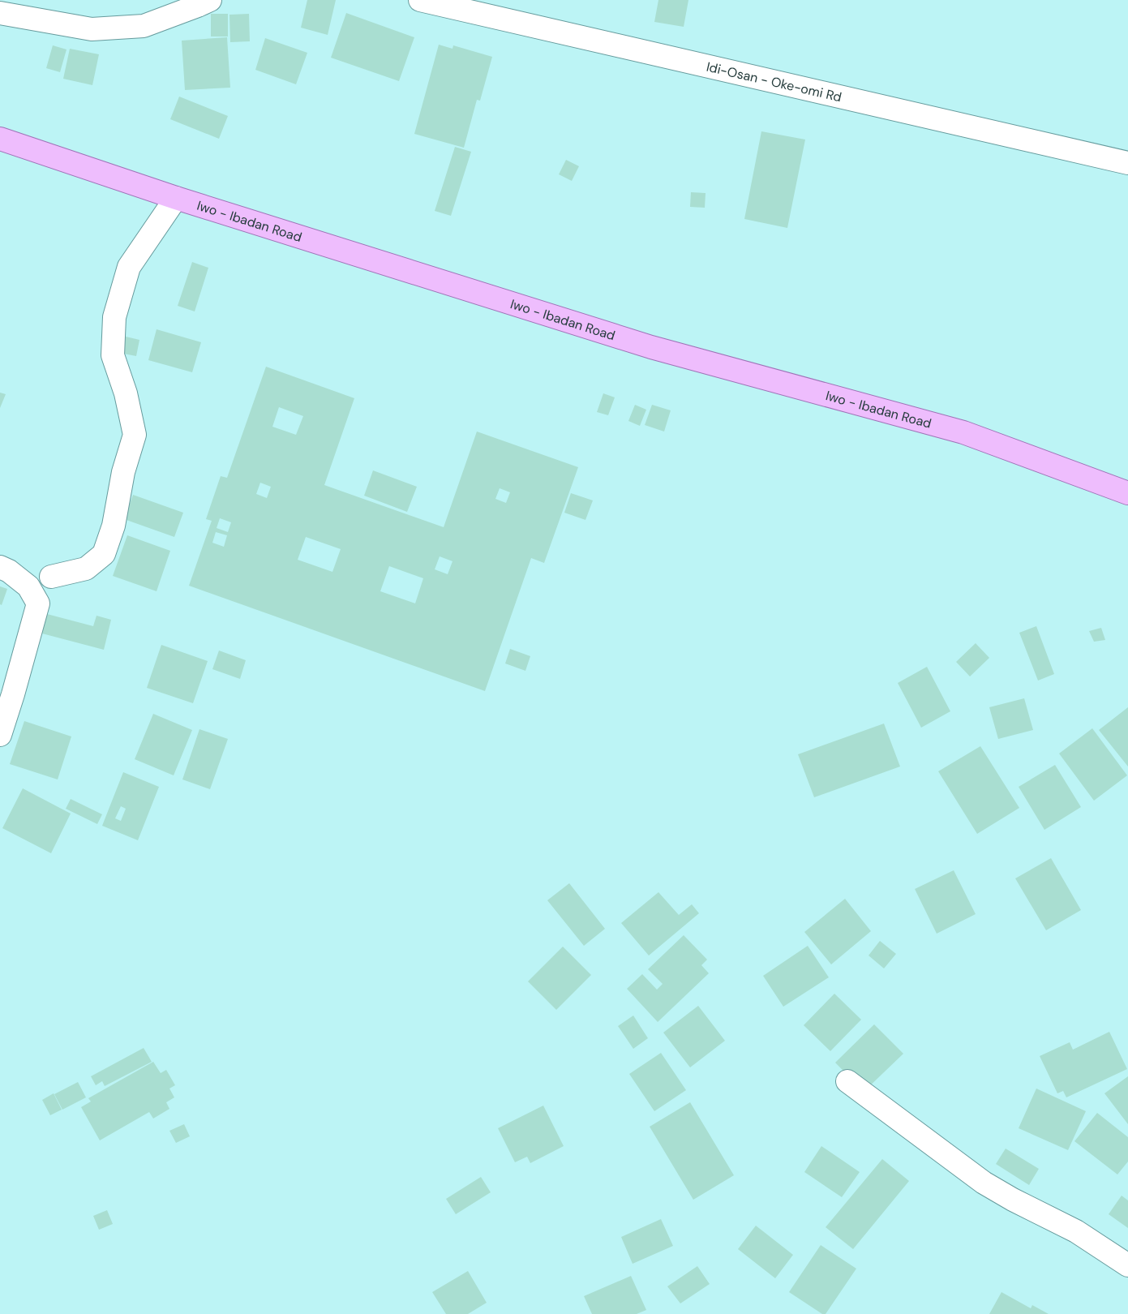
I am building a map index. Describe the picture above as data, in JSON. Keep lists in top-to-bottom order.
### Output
{
  "streets": {
    "main road": ["Iwo - Ibadan Road"],
    "street": ["Idi-Osan - Oke-omi Rd"]
  }
}
